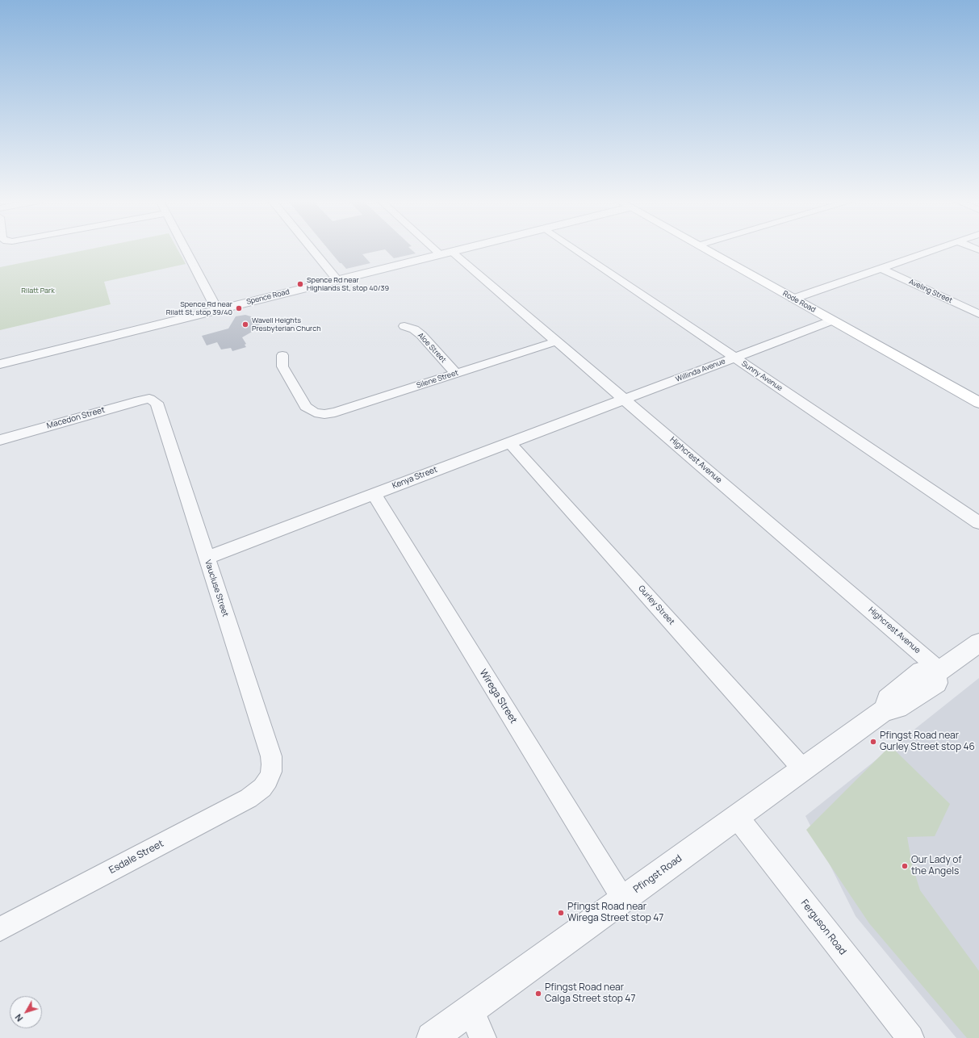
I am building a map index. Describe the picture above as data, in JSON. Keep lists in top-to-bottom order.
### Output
{
  "streets": {
    "main road": ["Rode Road"],
    "street": [
      "Aveling Street",
      "Spence Road",
      "Aloe Street",
      "Willinda Avenue",
      "Sunny Avenue",
      "Silene Street",
      "Macedon Street",
      "Highcrest Avenue",
      "Kenya Street",
      "Vaucluse Street",
      "Gurley Street",
      "Wirega Street",
      "Esdale Street",
      "Pfingst Road",
      "Ferguson Road"
    ]
  },
  "crossings": [
    ["Spence Road", "Highcrest Avenue"],
    ["Rode Road", "Willinda Avenue"],
    ["Aloe Street", "Silene Street"],
    ["Willinda Avenue", "Sunny Avenue"],
    ["Willinda Avenue", "Highcrest Avenue"],
    ["Willinda Avenue", "Kenya Street"],
    ["Silene Street", "Highcrest Avenue"],
    ["Macedon Street", "Vaucluse Street"],
    ["Highcrest Avenue", "Kenya Street"],
    ["Highcrest Avenue", "Pfingst Road"],
    ["Kenya Street", "Vaucluse Street"],
    ["Kenya Street", "Gurley Street"],
    ["Kenya Street", "Wirega Street"],
    ["Vaucluse Street", "Esdale Street"],
    ["Gurley Street", "Pfingst Road"],
    ["Wirega Street", "Pfingst Road"],
    ["Pfingst Road", "Ferguson Road"]
  ],
  "parks": ["Rilatt Park"],
  "places": [
    "Spence Rd near Highlands St, stop 40/39",
    "Spence Rd near Rilatt St, stop 39/40",
    "Wavell Heights Presbyterian Church",
    "Pfingst Road near Gurley Street stop 46",
    "Our Lady of the Angels",
    "Pfingst Road near Wirega Street stop 47",
    "Pfingst Road near Calga Street stop 47"
  ],
  "north": "bottom left"
}
